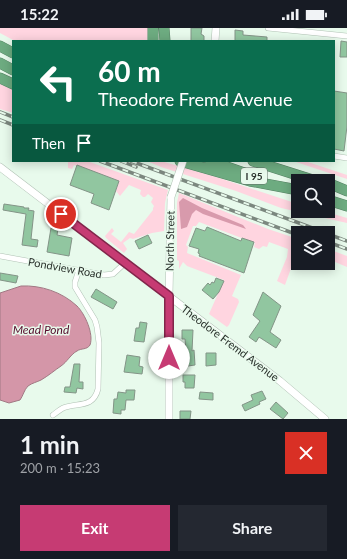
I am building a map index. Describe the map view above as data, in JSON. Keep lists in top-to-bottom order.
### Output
{
  "streets": {
    "highway": ["I 95"],
    "street": ["North Street", "Pondview Road", "Theodore Fremd Avenue"]
  },
  "crossings": [
    ["North Street", "Theodore Fremd Avenue"],
    ["Pondview Road", "Theodore Fremd Avenue"]
  ],
  "water": ["Mead Pond"],
  "page": {
    "status": "15:22",
    "turn": ["60 m", "Theodore Fremd Avenue"],
    "then": "Then",
    "heading": ["1 min", "200 m · 15:23"],
    "buttons": ["Exit", "Share"]
  }
}
